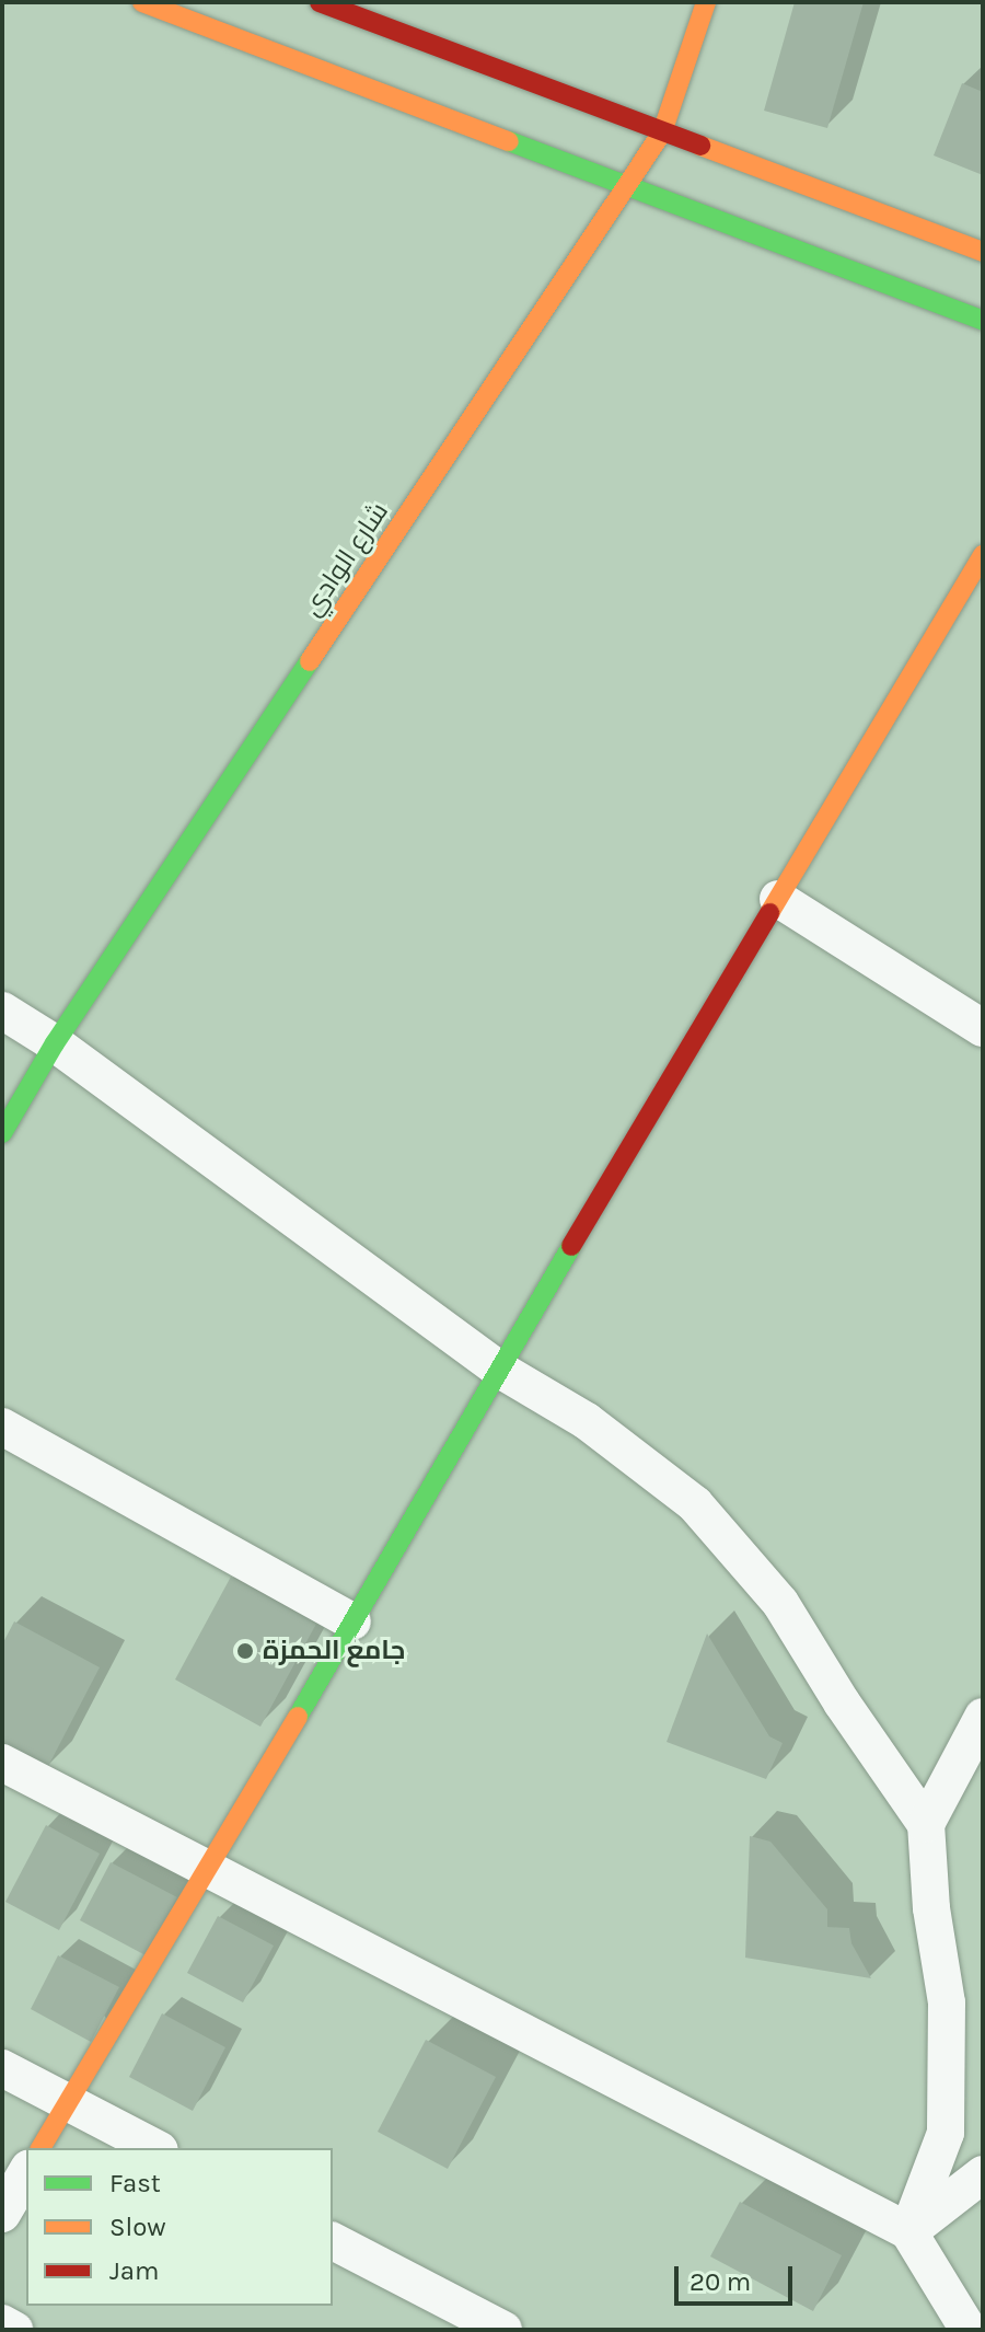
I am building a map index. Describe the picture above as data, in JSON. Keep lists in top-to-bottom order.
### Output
{
  "streets": {
    "street": ["شارع الوادي"]
  },
  "places": ["جامع الحمزة"],
  "legend": ["Fast", "Slow", "Jam"],
  "scale_bar": "20 m"
}
